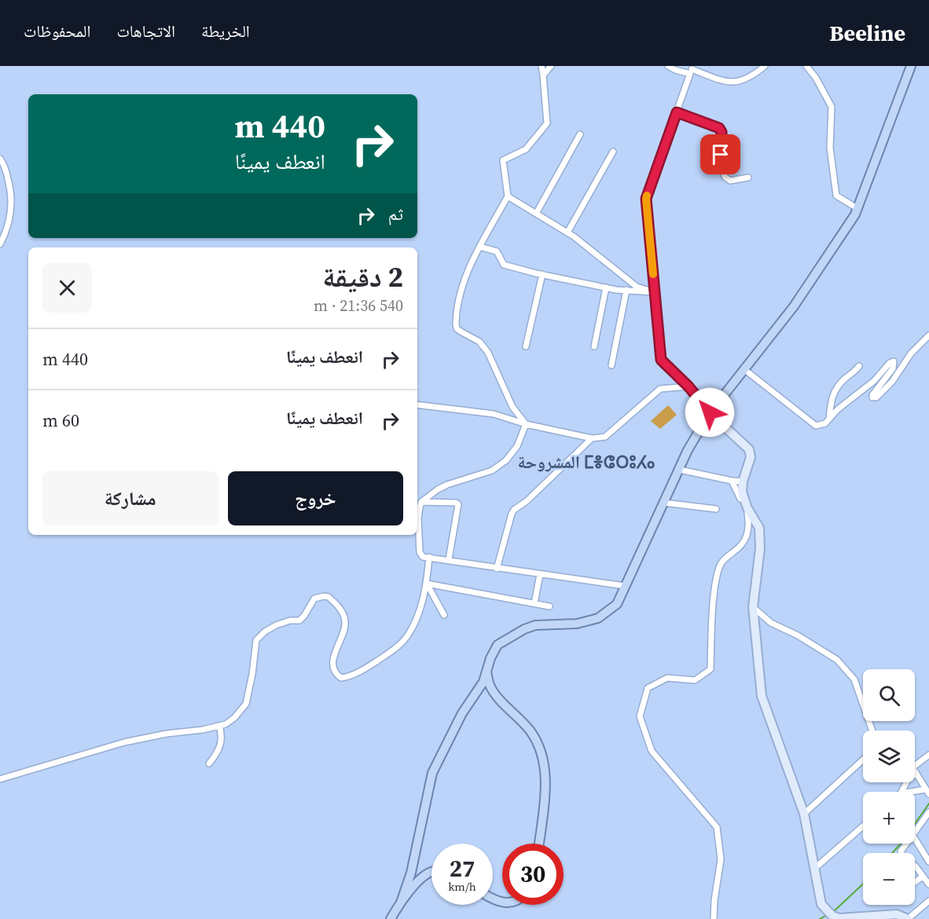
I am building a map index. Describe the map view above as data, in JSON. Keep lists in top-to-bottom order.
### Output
{
  "districts": ["المشروحة ⵎⴻⵛⵔⵓⵃⴰ"],
  "page": {
    "header": "Beeline",
    "nav": ["الخريطة", "الاتجاهات", "المحفوظات"],
    "turn": ["440 m", "انعطف يمينًا"],
    "then": "ثم",
    "heading": ["2 دقيقة", "540 m · 21:36"],
    "list": [
      {
        "name": "انعطف يمينًا",
        "value": "440 m"
      },
      {
        "name": "انعطف يمينًا",
        "value": "60 m"
      }
    ],
    "buttons": ["خروج", "مشاركة"],
    "map_buttons": ["+", "−"],
    "speed": "27 km/h",
    "limit": "30"
  }
}
